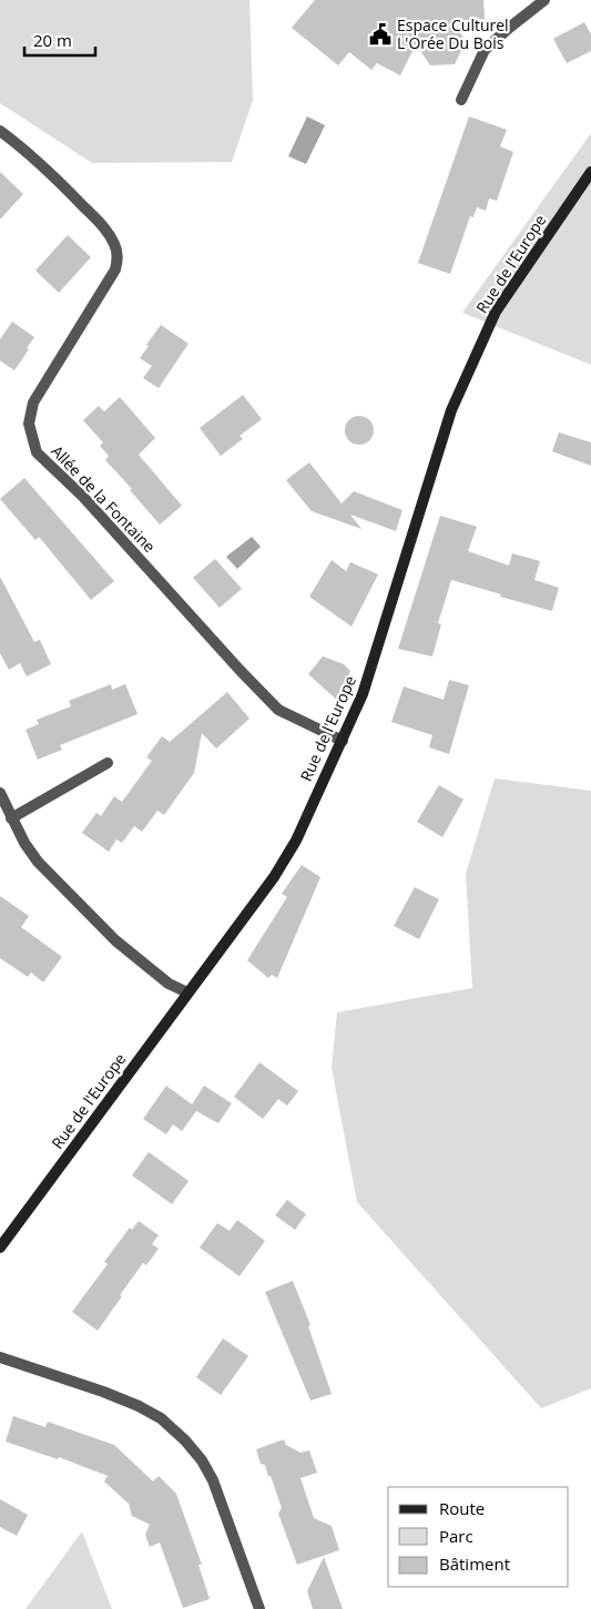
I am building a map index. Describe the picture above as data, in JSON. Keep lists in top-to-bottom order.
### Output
{
  "streets": {
    "street": ["Rue de l'Europe", "Allée de la Fontaine"]
  },
  "crossings": [
    ["Rue de l'Europe", "Allée de la Fontaine"]
  ],
  "places": {
    "public building": ["Espace Culturel L'Orée Du Bois"]
  },
  "legend": ["Route", "Parc", "Bâtiment"],
  "scale_bar": "20 m"
}
